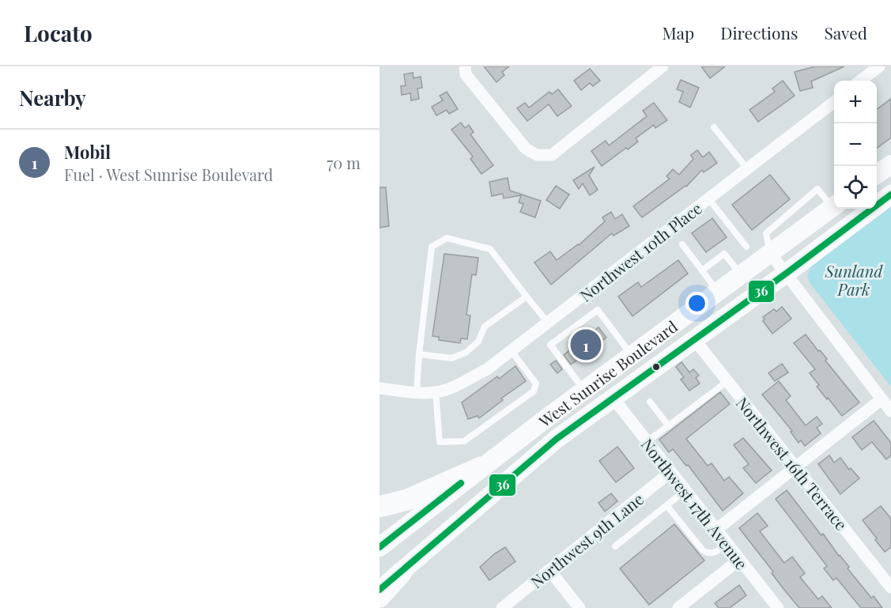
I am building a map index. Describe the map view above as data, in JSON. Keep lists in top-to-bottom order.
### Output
{
  "streets": {
    "main road": ["West Sunrise Boulevard"],
    "street": [
      "Northwest 10th Place",
      "Northwest 16th Terrace",
      "Northwest 17th Avenue",
      "Northwest 9th Lane"
    ]
  },
  "crossings": [
    ["West Sunrise Boulevard", "Northwest 16th Terrace"],
    ["West Sunrise Boulevard", "Northwest 17th Avenue"],
    ["Northwest 17th Avenue", "Northwest 9th Lane"]
  ],
  "parks": ["Sunland Park"],
  "lines": ["transit line 36"],
  "page": {
    "header": "Locato",
    "nav": ["Map", "Directions", "Saved"],
    "heading": "Nearby",
    "map_buttons": ["+", "−"],
    "list": [
      {
        "mark": "1",
        "name": "Mobil",
        "note": "Fuel · West Sunrise Boulevard",
        "value": "70 m"
      }
    ],
    "pins": "1"
  }
}
